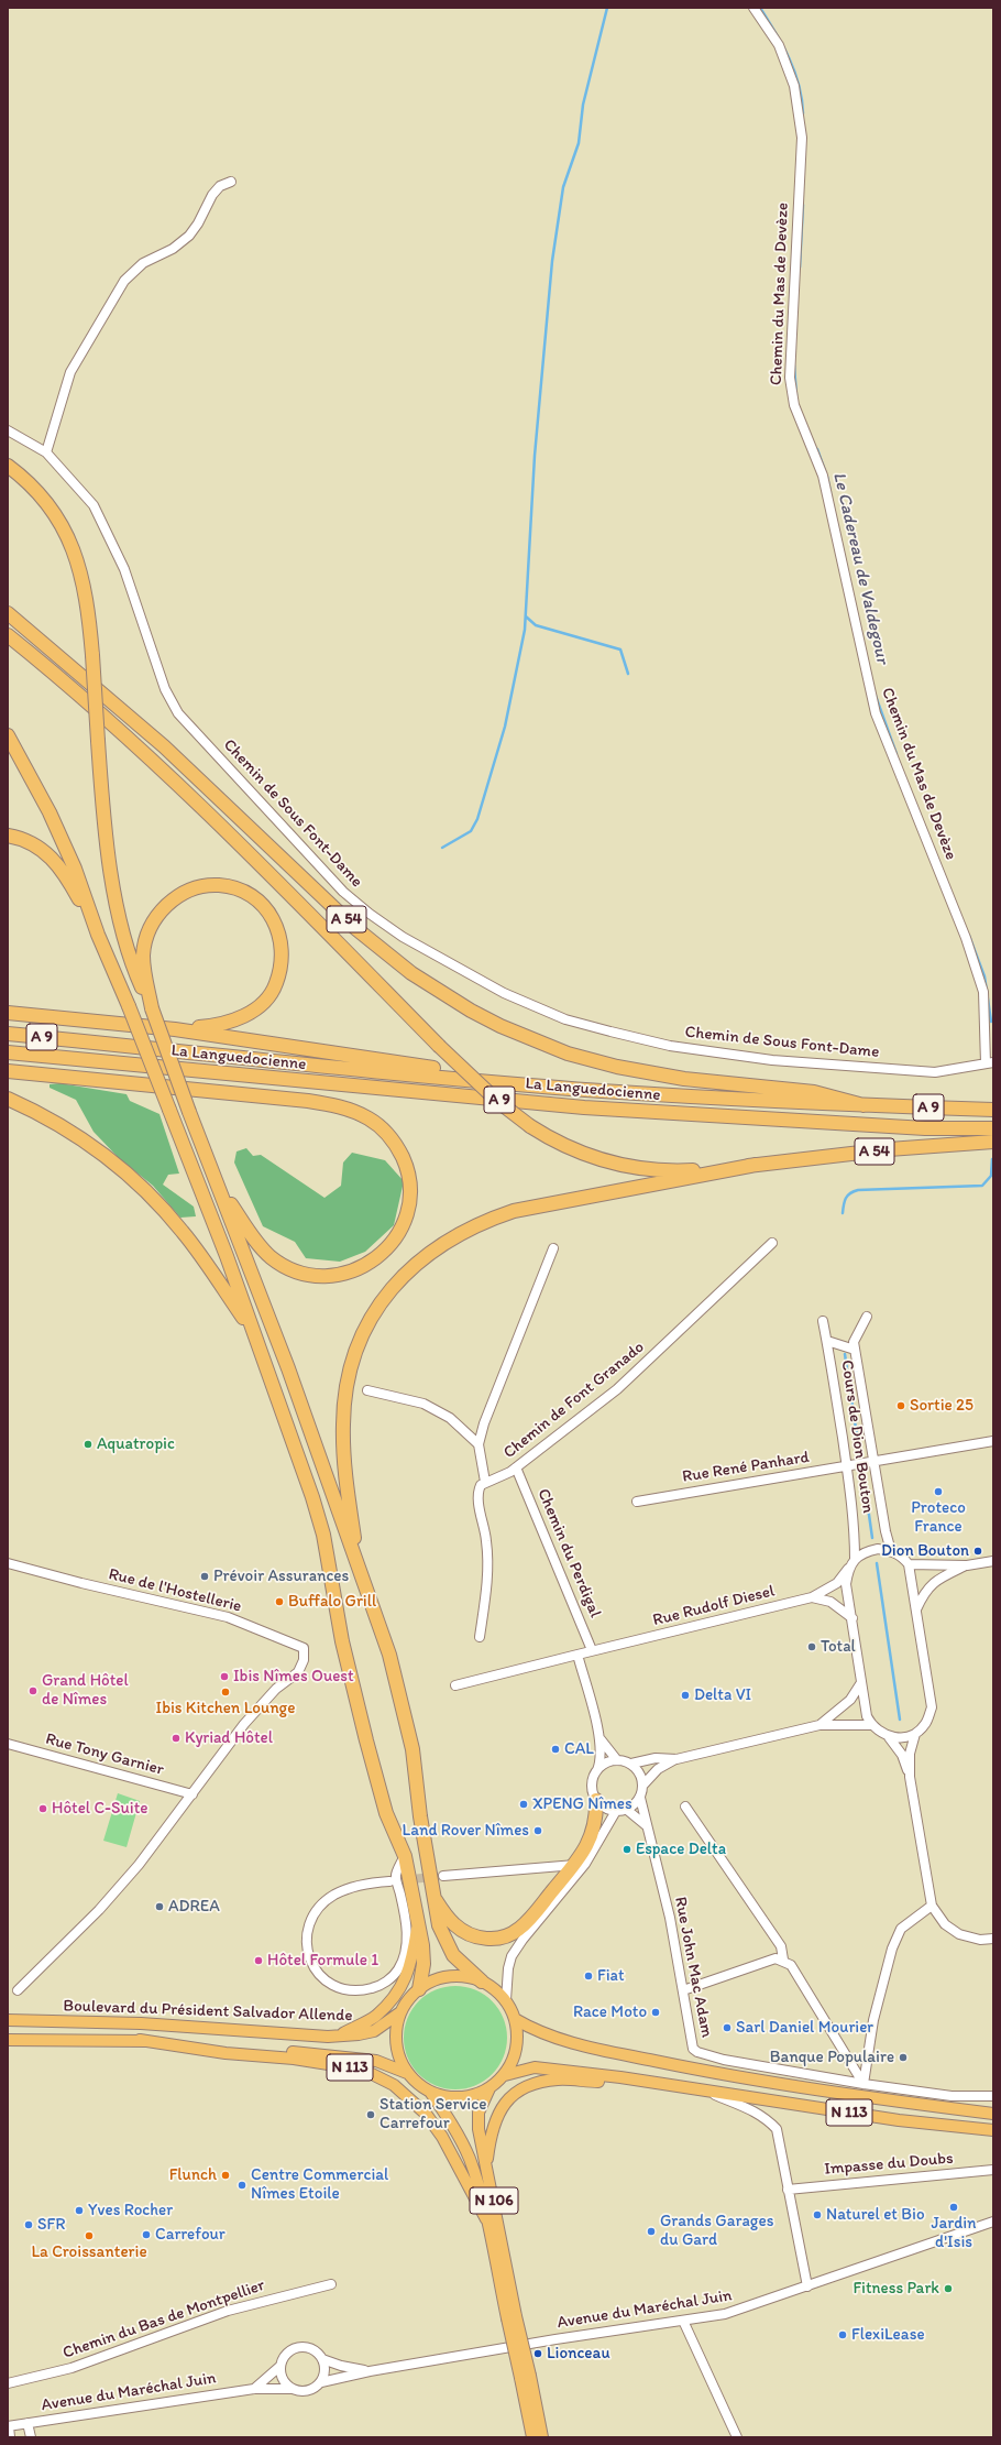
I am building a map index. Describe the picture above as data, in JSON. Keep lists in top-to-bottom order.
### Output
{
  "streets": {
    "highway": ["A 54", "A 9", "La Languedocienne"],
    "main road": ["Boulevard du Président Salvador Allende", "N 113", "N 106"],
    "street": [
      "Chemin du Mas de Devèze",
      "Chemin de Sous Font-Dame",
      "Chemin de Font Granado",
      "Cours de Dion Bouton",
      "Rue René Panhard",
      "Chemin du Perdigal",
      "Rue de l'Hostellerie",
      "Rue Rudolf Diesel",
      "Rue Tony Garnier",
      "Rue John Mac Adam",
      "Impasse du Doubs",
      "Avenue du Maréchal Juin",
      "Chemin du Bas de Montpellier"
    ]
  },
  "crossings": [
    ["Chemin du Mas de Devèze", "Chemin de Sous Font-Dame"],
    ["A 54", "La Languedocienne"],
    ["Chemin de Font Granado", "Chemin du Perdigal"],
    ["Cours de Dion Bouton", "Rue René Panhard"],
    ["Cours de Dion Bouton", "Rue Rudolf Diesel"],
    ["Chemin du Perdigal", "Rue Rudolf Diesel"],
    ["Rue de l'Hostellerie", "Rue Tony Garnier"],
    ["Boulevard du Président Salvador Allende", "N 113"],
    ["Boulevard du Président Salvador Allende", "N 106"],
    ["N 113", "N 106"]
  ],
  "water": ["Le Cadereau de Valdegour"],
  "places": [
    "Sortie 25",
    "Aquatropic",
    "Proteco France",
    "Dion Bouton",
    "Prévoir Assurances",
    "Buffalo Grill",
    "Total",
    "Ibis Nîmes Ouest",
    "Grand Hôtel de Nîmes",
    "Ibis Kitchen Lounge",
    "Delta VI",
    "Kyriad Hôtel",
    "CAL",
    "XPENG Nîmes",
    "Hôtel C-Suite",
    "Land Rover Nîmes",
    "Espace Delta",
    "ADREA",
    "Hôtel Formule 1",
    "Fiat",
    "Race Moto",
    "Sarl Daniel Mourier",
    "Banque Populaire",
    "Station Service Carrefour",
    "Flunch",
    "Centre Commercial Nîmes Etoile",
    "Jardin d'Isis",
    "Yves Rocher",
    "Naturel et Bio",
    "SFR",
    "Grands Garages du Gard",
    "Carrefour",
    "La Croissanterie",
    "Fitness Park",
    "FlexiLease",
    "Lionceau"
  ]
}
